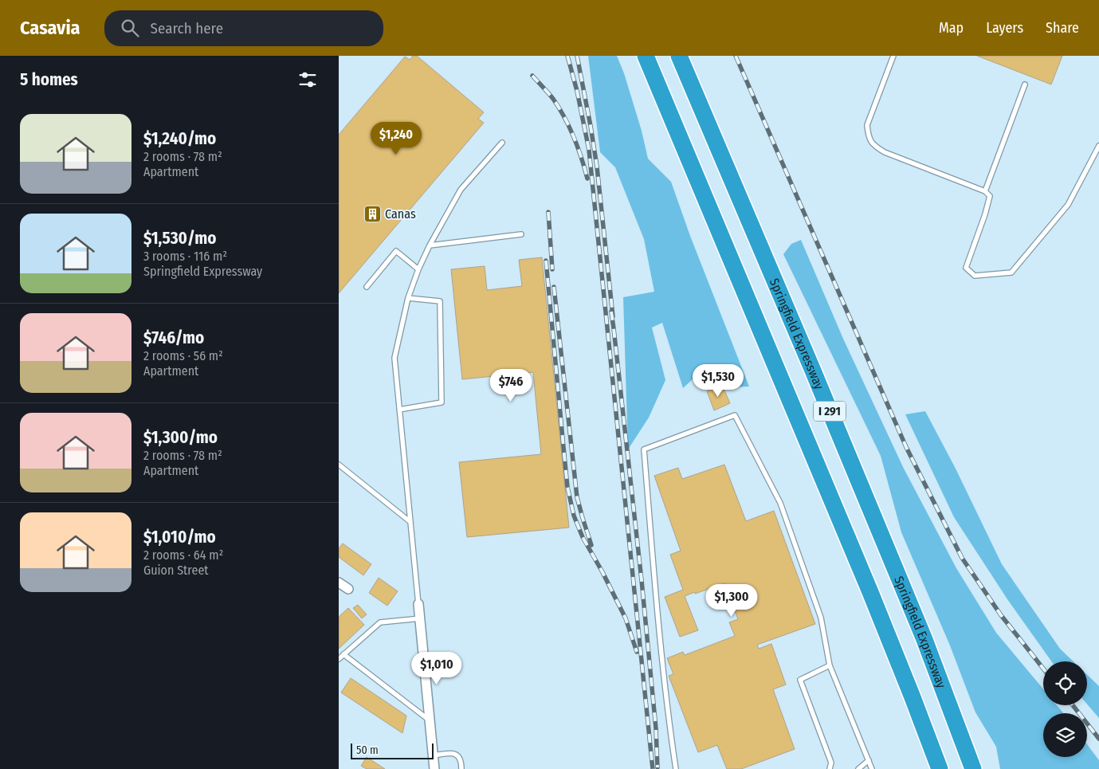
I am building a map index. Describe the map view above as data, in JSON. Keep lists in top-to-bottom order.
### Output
{
  "streets": {
    "highway": ["Springfield Expressway", "I 291"]
  },
  "places": {
    "building": ["Canas"]
  },
  "scale_bar": "50 m",
  "page": {
    "header": "Casavia",
    "search": "Search here",
    "nav": ["Map", "Layers", "Share"],
    "heading": "5 homes",
    "list": [
      {
        "name": "$1,240/mo",
        "note": "2 rooms · 78 m² · Apartment"
      },
      {
        "name": "$1,530/mo",
        "note": "3 rooms · 116 m² · Springfield Expressway"
      },
      {
        "name": "$746/mo",
        "note": "2 rooms · 56 m² · Apartment"
      },
      {
        "name": "$1,300/mo",
        "note": "2 rooms · 78 m² · Apartment"
      },
      {
        "name": "$1,010/mo",
        "note": "2 rooms · 64 m² · Guion Street"
      }
    ],
    "price": [
      "$1,240",
      "$1,530",
      "$746",
      "$1,300",
      "$1,010"
    ],
    "scale": "50 m"
  }
}
